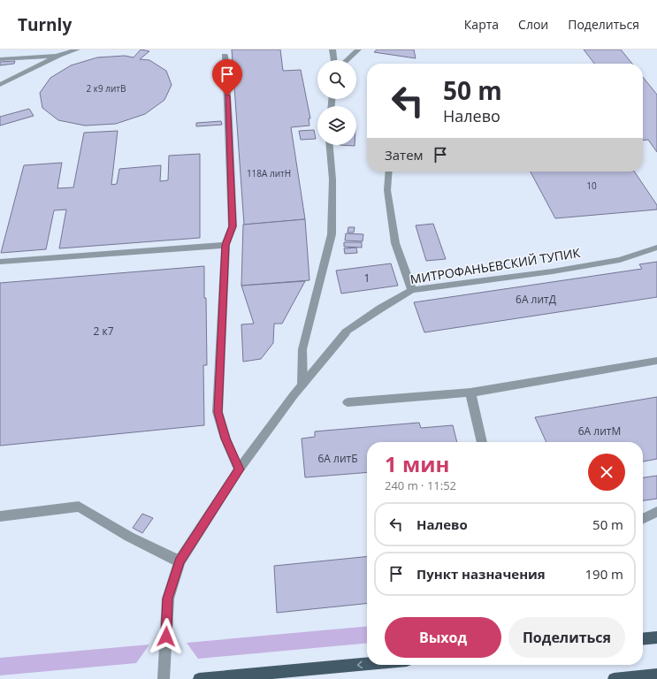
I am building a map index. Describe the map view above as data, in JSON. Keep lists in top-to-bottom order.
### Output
{
  "streets": {
    "street": ["МИТРОФАНЬЕВСКИЙ ТУПИК"]
  },
  "house_numbers": [
    "2 к9 литВ",
    "118А литН",
    "10",
    "1",
    "6А литД",
    "2 к7",
    "6А литМ",
    "6А литБ"
  ],
  "page": {
    "header": "Turnly",
    "nav": ["Карта", "Слои", "Поделиться"],
    "turn": ["50 m", "Налево"],
    "then": "Затем",
    "heading": ["1 мин", "240 m · 11:52"],
    "list": [
      {
        "name": "Налево",
        "value": "50 m"
      },
      {
        "name": "Пункт назначения",
        "value": "190 m"
      }
    ],
    "buttons": ["Выход", "Поделиться"]
  }
}
